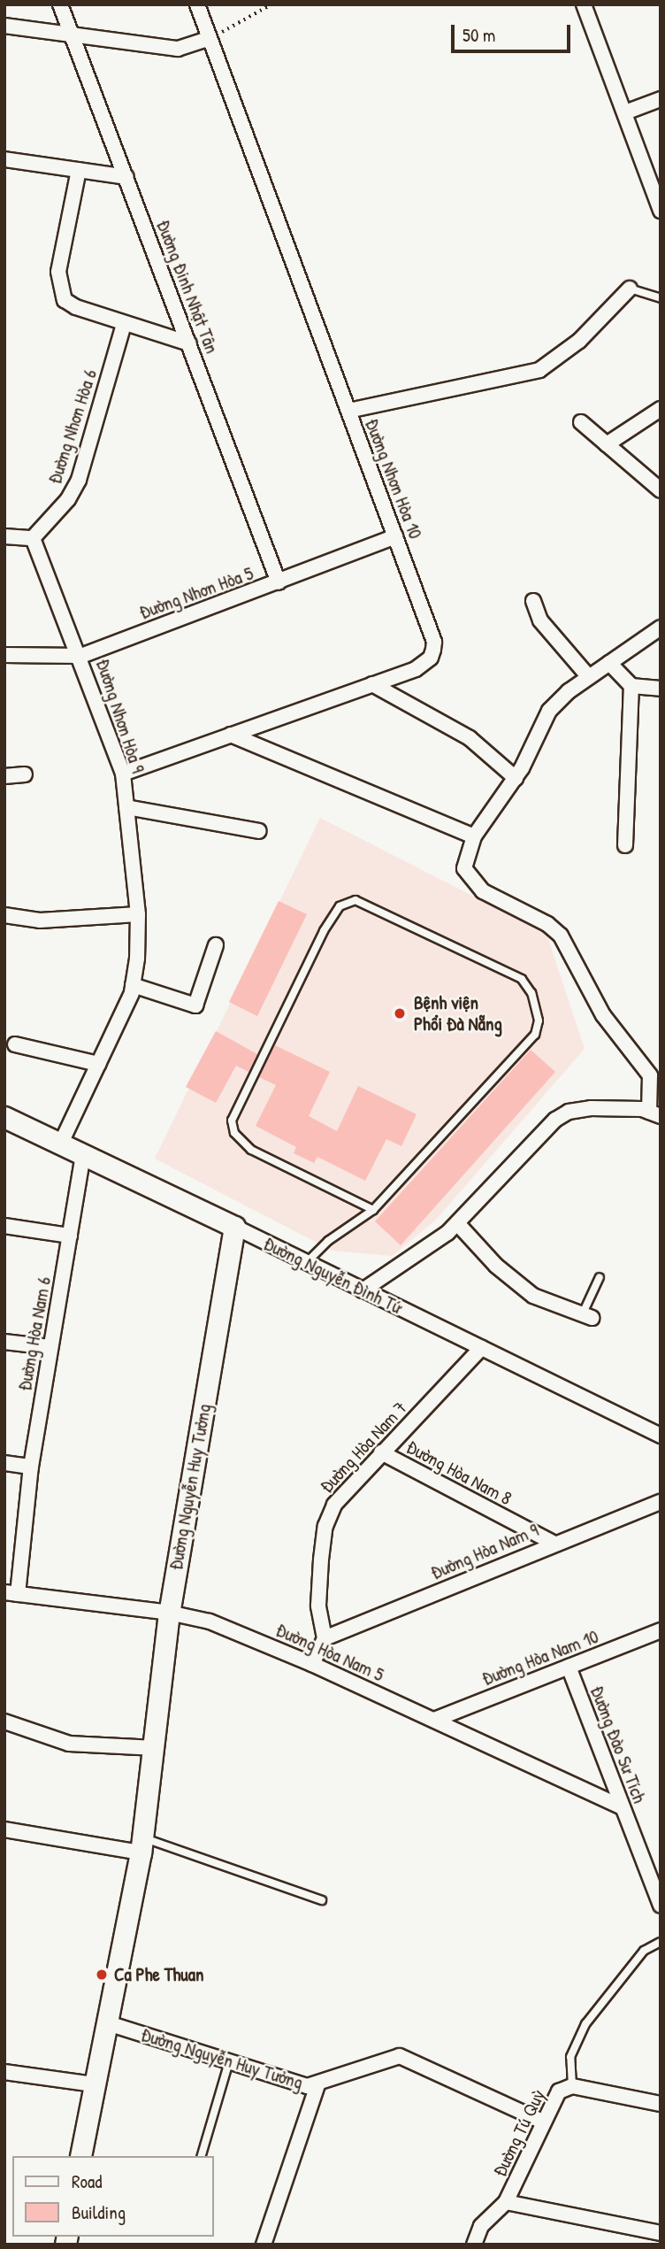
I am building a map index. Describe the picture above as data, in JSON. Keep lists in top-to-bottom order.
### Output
{
  "streets": {
    "street": [
      "Đường Đinh Nhật Tân",
      "Đường Nhơn Hòa 6",
      "Đường Nhơn Hòa 10",
      "Đường Nhơn Hòa 5",
      "Đường Nhơn Hòa 9",
      "Đường Nguyễn Đình Tứ",
      "Đường Hòa Nam 6",
      "Đường Hòa Nam 7",
      "Đường Hòa Nam 8",
      "Đường Nguyễn Huy Tưởng",
      "Đường Hòa Nam 9",
      "Đường Hòa Nam 5",
      "Đường Hòa Nam 10",
      "Đường Đào Sư Tích",
      "Đường Tú Quỳ"
    ]
  },
  "crossings": [
    ["Đường Đinh Nhật Tân", "Đường Nhơn Hòa 5"],
    ["Đường Nhơn Hòa 6", "Đường Nhơn Hòa 9"],
    ["Đường Nhơn Hòa 10", "Đường Nhơn Hòa 5"],
    ["Đường Nhơn Hòa 10", "Đường Nhơn Hòa 9"],
    ["Đường Nhơn Hòa 5", "Đường Nhơn Hòa 9"],
    ["Đường Nhơn Hòa 9", "Đường Nguyễn Đình Tứ"],
    ["Đường Nguyễn Đình Tứ", "Đường Hòa Nam 6"],
    ["Đường Nguyễn Đình Tứ", "Đường Hòa Nam 7"],
    ["Đường Nguyễn Đình Tứ", "Đường Nguyễn Huy Tưởng"],
    ["Đường Hòa Nam 6", "Đường Hòa Nam 5"],
    ["Đường Hòa Nam 7", "Đường Hòa Nam 8"],
    ["Đường Hòa Nam 7", "Đường Hòa Nam 9"],
    ["Đường Hòa Nam 8", "Đường Hòa Nam 9"],
    ["Đường Nguyễn Huy Tưởng", "Đường Hòa Nam 5"],
    ["Đường Nguyễn Huy Tưởng", "Đường Tú Quỳ"],
    ["Đường Hòa Nam 5", "Đường Hòa Nam 10"],
    ["Đường Hòa Nam 5", "Đường Đào Sư Tích"],
    ["Đường Hòa Nam 10", "Đường Đào Sư Tích"]
  ],
  "places": ["Bệnh viện Phổi Đà Nẵng", "Ca Phe Thuan"],
  "legend": ["Road", "Building"],
  "scale_bar": "50 m"
}
